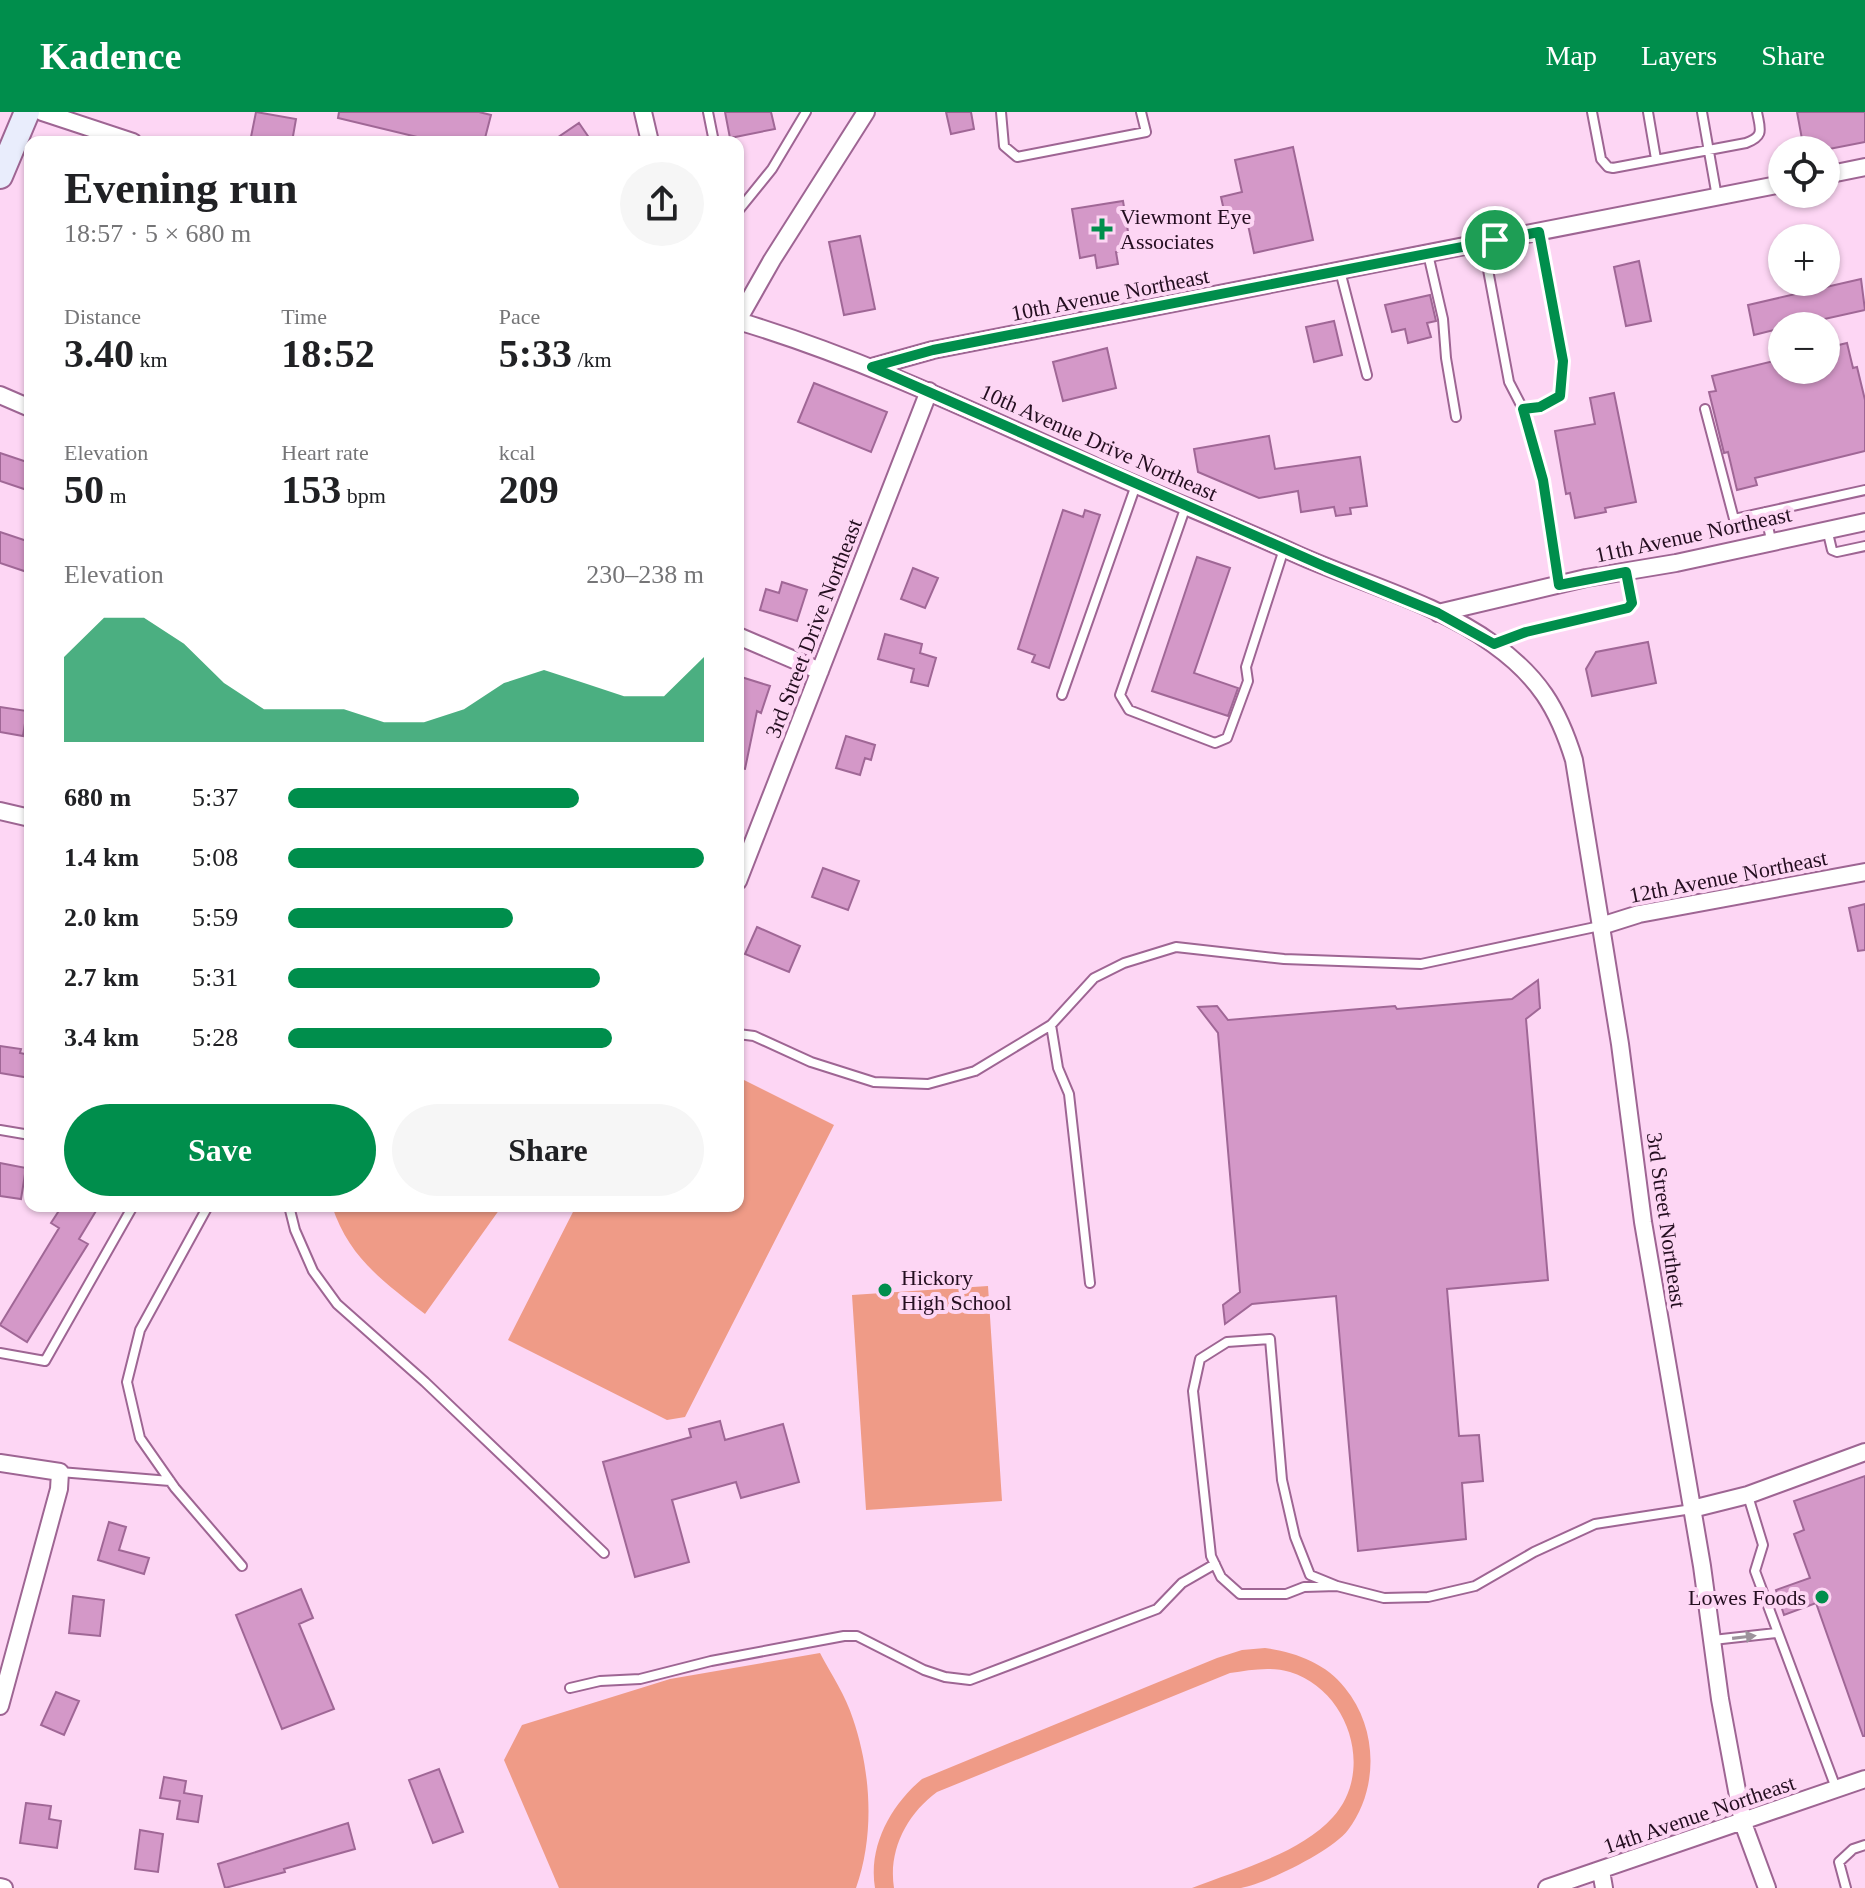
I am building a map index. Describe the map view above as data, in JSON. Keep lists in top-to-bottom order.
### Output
{
  "streets": {
    "street": [
      "10th Avenue Northeast",
      "10th Avenue Drive Northeast",
      "11th Avenue Northeast",
      "3rd Street Drive Northeast",
      "12th Avenue Northeast",
      "3rd Street Northeast",
      "14th Avenue Northeast"
    ]
  },
  "crossings": [
    ["10th Avenue Northeast", "10th Avenue Drive Northeast"],
    ["10th Avenue Drive Northeast", "11th Avenue Northeast"],
    ["10th Avenue Drive Northeast", "3rd Street Drive Northeast"],
    ["10th Avenue Drive Northeast", "3rd Street Northeast"],
    ["11th Avenue Northeast", "3rd Street Northeast"],
    ["12th Avenue Northeast", "3rd Street Northeast"],
    ["3rd Street Northeast", "14th Avenue Northeast"]
  ],
  "places": {
    "health": ["Viewmont Eye Associates"],
    "other": ["Hickory High School", "Lowes Foods"]
  },
  "page": {
    "header": "Kadence",
    "nav": ["Map", "Layers", "Share"],
    "map_buttons": ["+", "−"],
    "heading": ["Evening run", "18:57 · 5 × 680 m"],
    "stats": [
      ["Distance", "3.40 km"],
      ["Time", "18:52"],
      ["Pace", "5:33 /km"],
      ["Elevation", "50 m"],
      ["Heart rate", "153 bpm"],
      ["kcal", "209"]
    ],
    "chart": ["Elevation", "230–238 m"],
    "list": [
      {
        "name": "680 m",
        "note": "5:37"
      },
      {
        "name": "1.4 km",
        "note": "5:08"
      },
      {
        "name": "2.0 km",
        "note": "5:59"
      },
      {
        "name": "2.7 km",
        "note": "5:31"
      },
      {
        "name": "3.4 km",
        "note": "5:28"
      }
    ],
    "buttons": ["Save", "Share"]
  }
}
